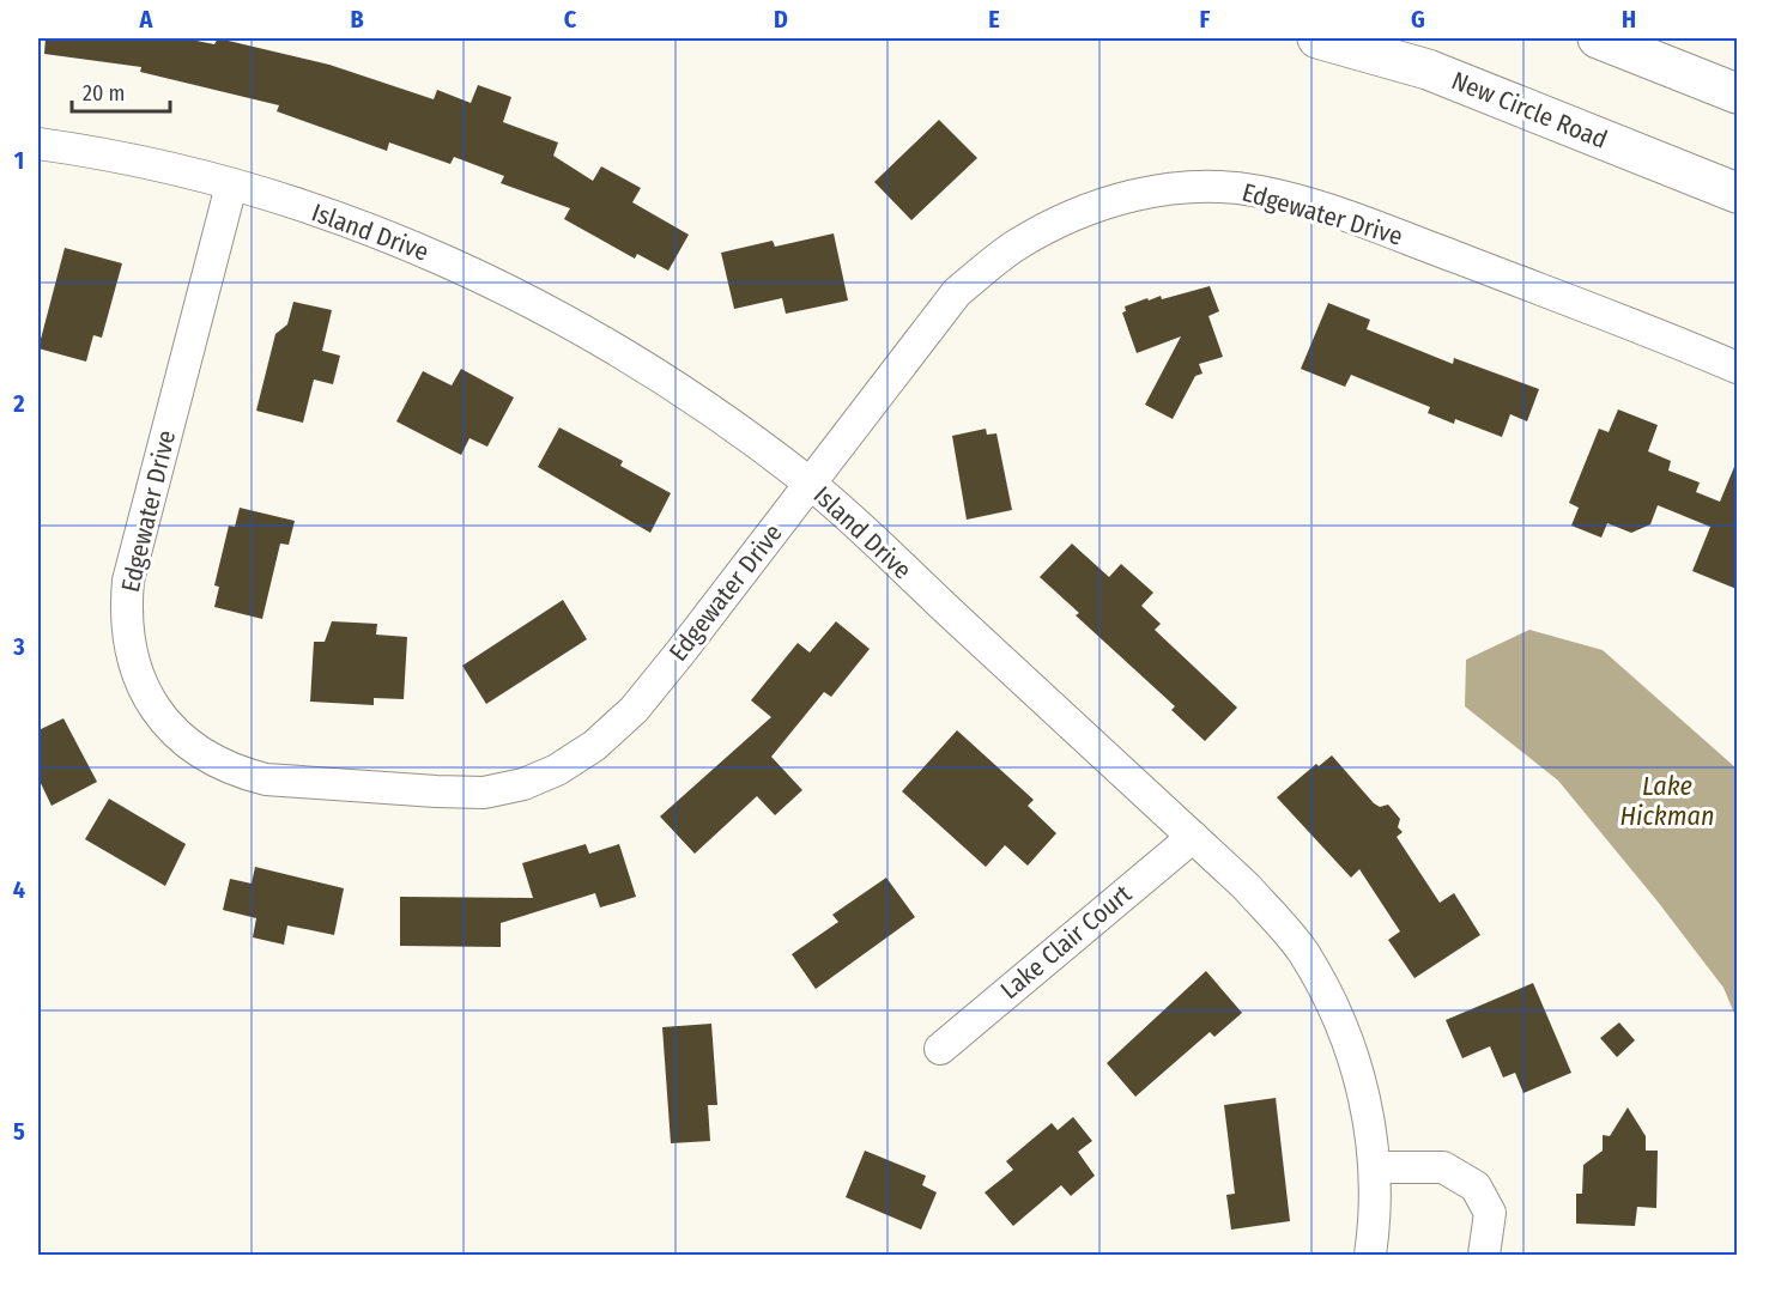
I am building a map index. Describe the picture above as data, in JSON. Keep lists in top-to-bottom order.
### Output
{
  "streets": {
    "highway": ["New Circle Road"],
    "street": ["Edgewater Drive", "Island Drive", "Lake Clair Court"]
  },
  "crossings": [
    ["Edgewater Drive", "Island Drive"],
    ["Island Drive", "Lake Clair Court"]
  ],
  "water": ["Lake Hickman"],
  "scale_bar": "20 m",
  "grid": {
    "columns": [
      "A",
      "B",
      "C",
      "D",
      "E",
      "F",
      "G",
      "H"
    ],
    "rows": [
      "1",
      "2",
      "3",
      "4",
      "5"
    ]
  }
}
